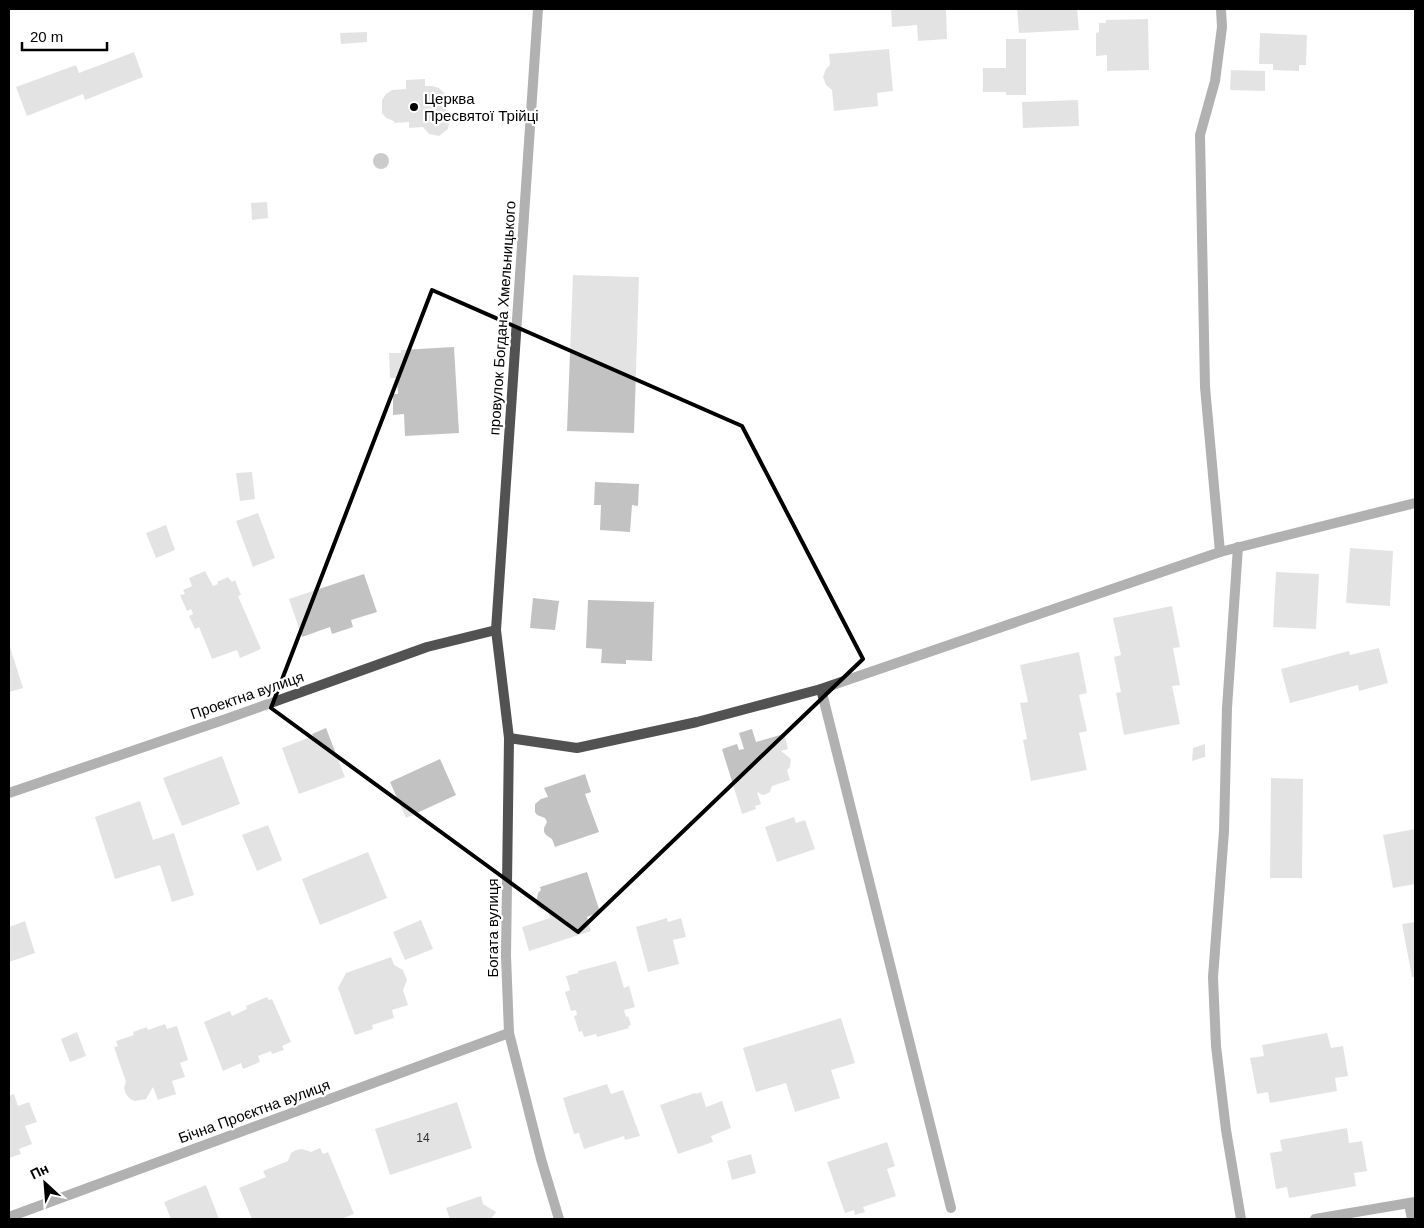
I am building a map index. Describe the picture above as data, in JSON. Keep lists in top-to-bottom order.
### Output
{
  "streets": {
    "street": [
      "провулок Богдана Хмельницького",
      "Проектна вулиця",
      "Богата вулиця",
      "Бічна Проєктна вулиця"
    ]
  },
  "crossings": [
    ["провулок Богдана Хмельницького", "Проектна вулиця"],
    ["провулок Богдана Хмельницького", "Богата вулиця"],
    ["Проектна вулиця", "Богата вулиця"],
    ["Богата вулиця", "Бічна Проєктна вулиця"]
  ],
  "places": ["Церква Пресвятої Трійці"],
  "house_numbers": ["14"],
  "scale_bar": "20 m",
  "north": "top left"
}
